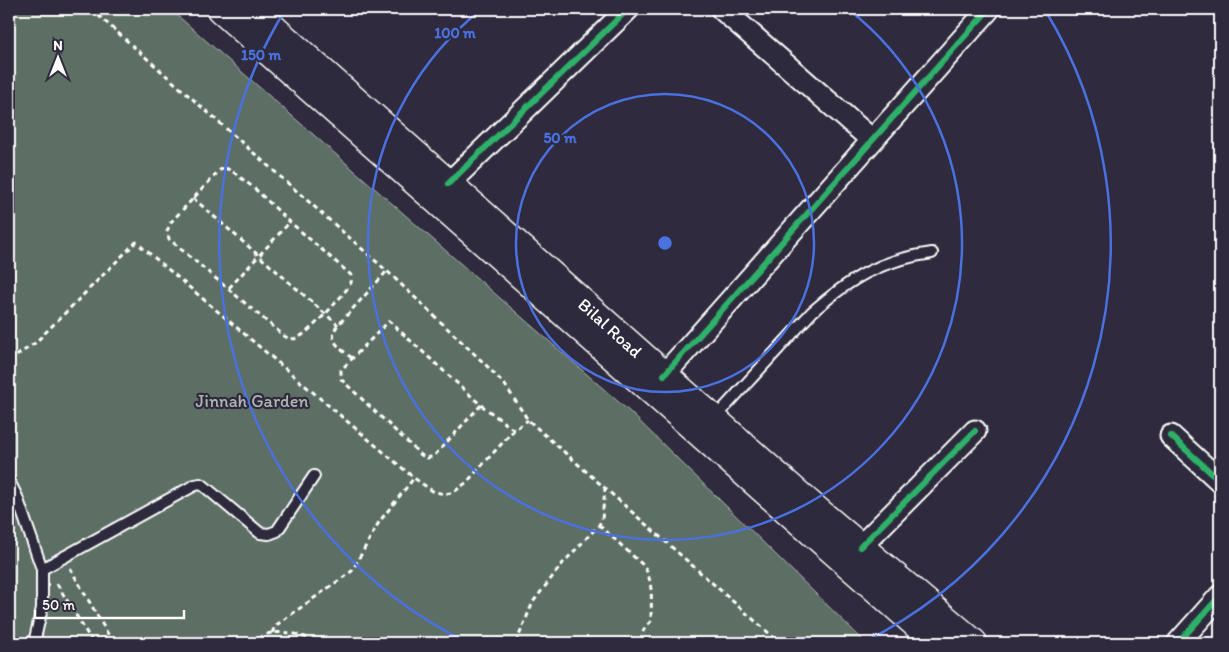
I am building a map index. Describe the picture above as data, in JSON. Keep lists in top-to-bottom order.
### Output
{
  "streets": {
    "main road": ["Bilal Road"]
  },
  "parks": ["Jinnah Garden"],
  "scale_bar": "50 m",
  "north": "top",
  "rings": ["100 m", "150 m", "50 m"]
}
